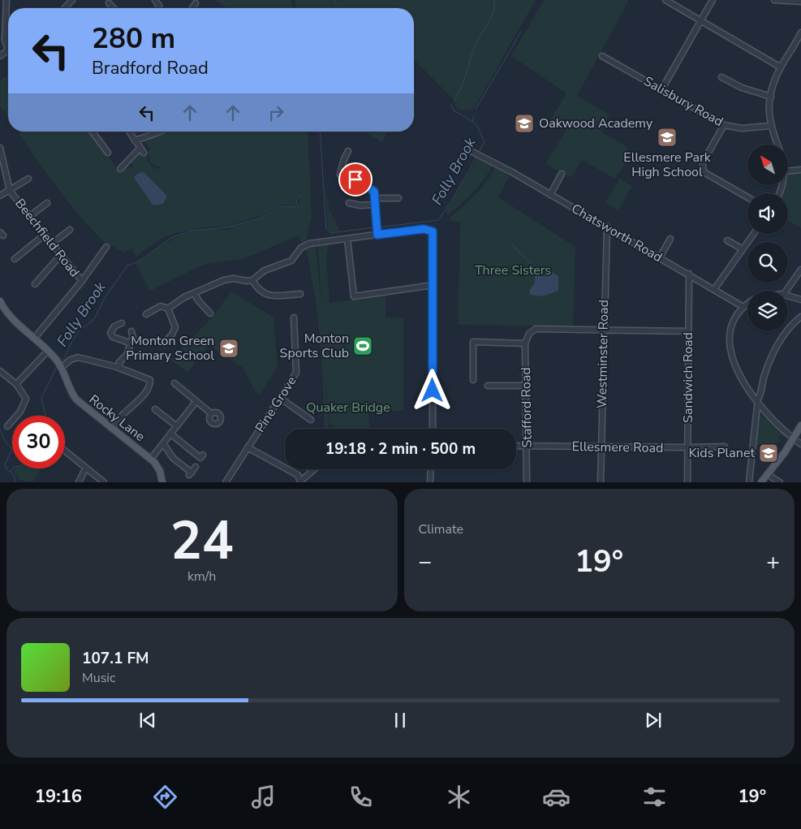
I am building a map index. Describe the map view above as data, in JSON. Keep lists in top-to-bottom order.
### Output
{
  "streets": {
    "main road": ["Rocky Lane"],
    "street": [
      "Salisbury Road",
      "Chatsworth Road",
      "Beechfield Road",
      "Westminster Road",
      "Sandwich Road",
      "Pine Grove",
      "Stafford Road",
      "Ellesmere Road"
    ]
  },
  "crossings": [
    ["Chatsworth Road", "Westminster Road"],
    ["Chatsworth Road", "Sandwich Road"],
    ["Westminster Road", "Stafford Road"],
    ["Westminster Road", "Ellesmere Road"],
    ["Sandwich Road", "Ellesmere Road"],
    ["Stafford Road", "Ellesmere Road"]
  ],
  "water": ["Folly Brook"],
  "parks": ["Three Sisters", "Quaker Bridge"],
  "places": {
    "school or university": [
      "Oakwood Academy",
      "Ellesmere Park High School",
      "Monton Green Primary School",
      "Kids Planet"
    ],
    "sports": ["Monton Sports Club"]
  },
  "north": "top left",
  "page": {
    "turn": ["280 m", "Bradford Road"],
    "limit": "30",
    "trip": "19:18 · 2 min · 500 m",
    "tile": [
      ["24", "km/h"],
      "Climate"
    ],
    "heat": ["−", "19°", "+"],
    "song": ["107.1 FM", "Music"],
    "tabs": ["19:16", "19°"]
  }
}
